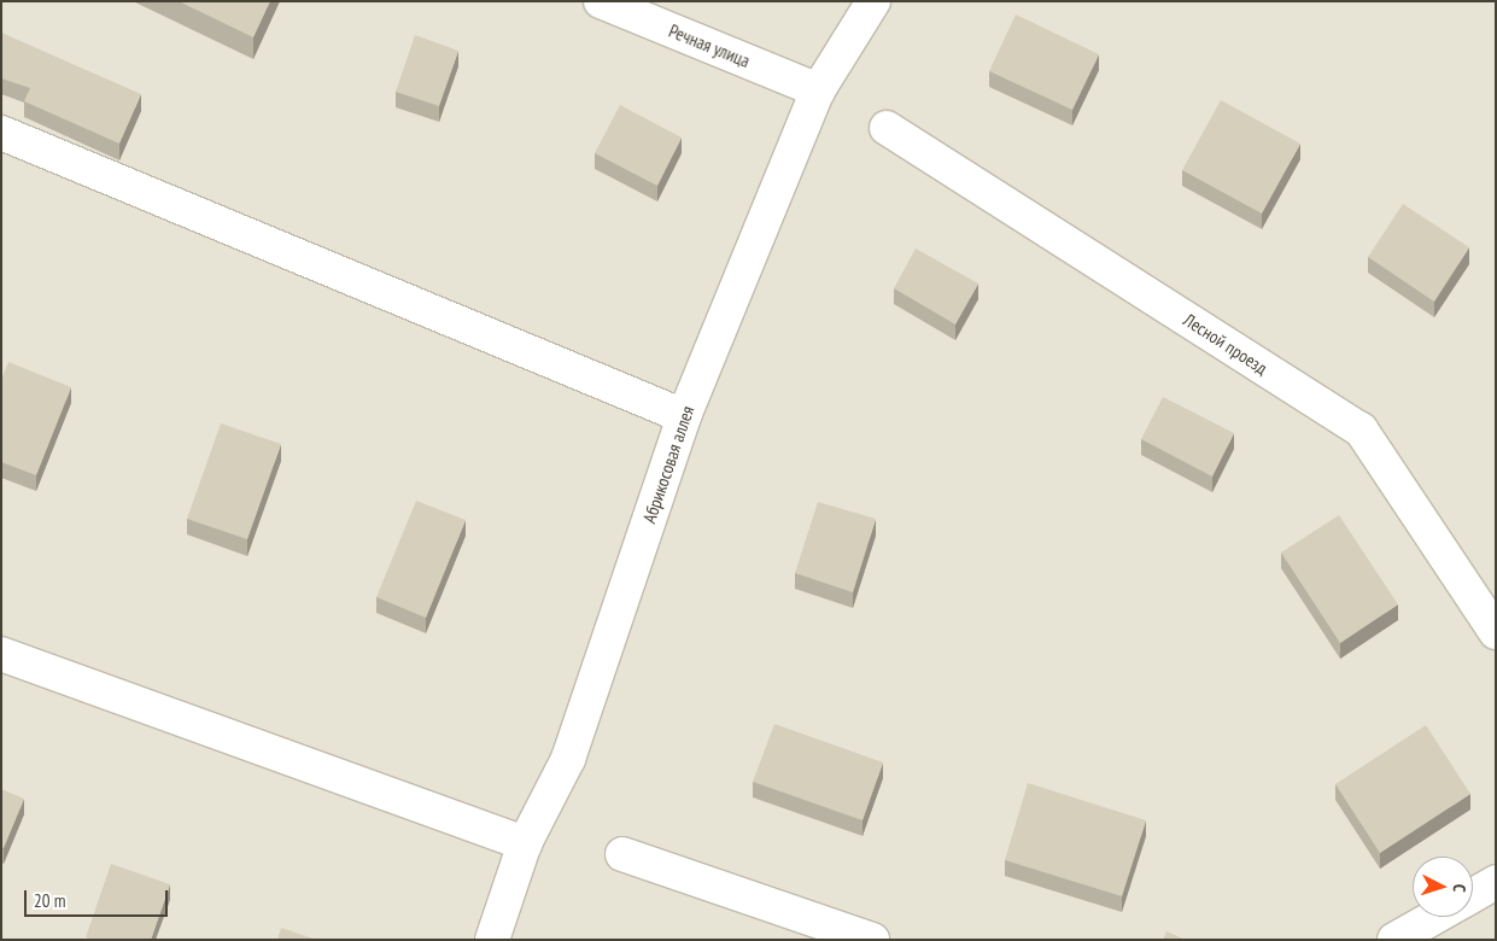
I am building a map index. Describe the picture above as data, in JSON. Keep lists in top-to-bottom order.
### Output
{
  "streets": {
    "street": ["Речная улица", "Лесной проезд", "Абрикосовая аллея"]
  },
  "crossings": [
    ["Речная улица", "Абрикосовая аллея"]
  ],
  "scale_bar": "20 m",
  "north": "right"
}
